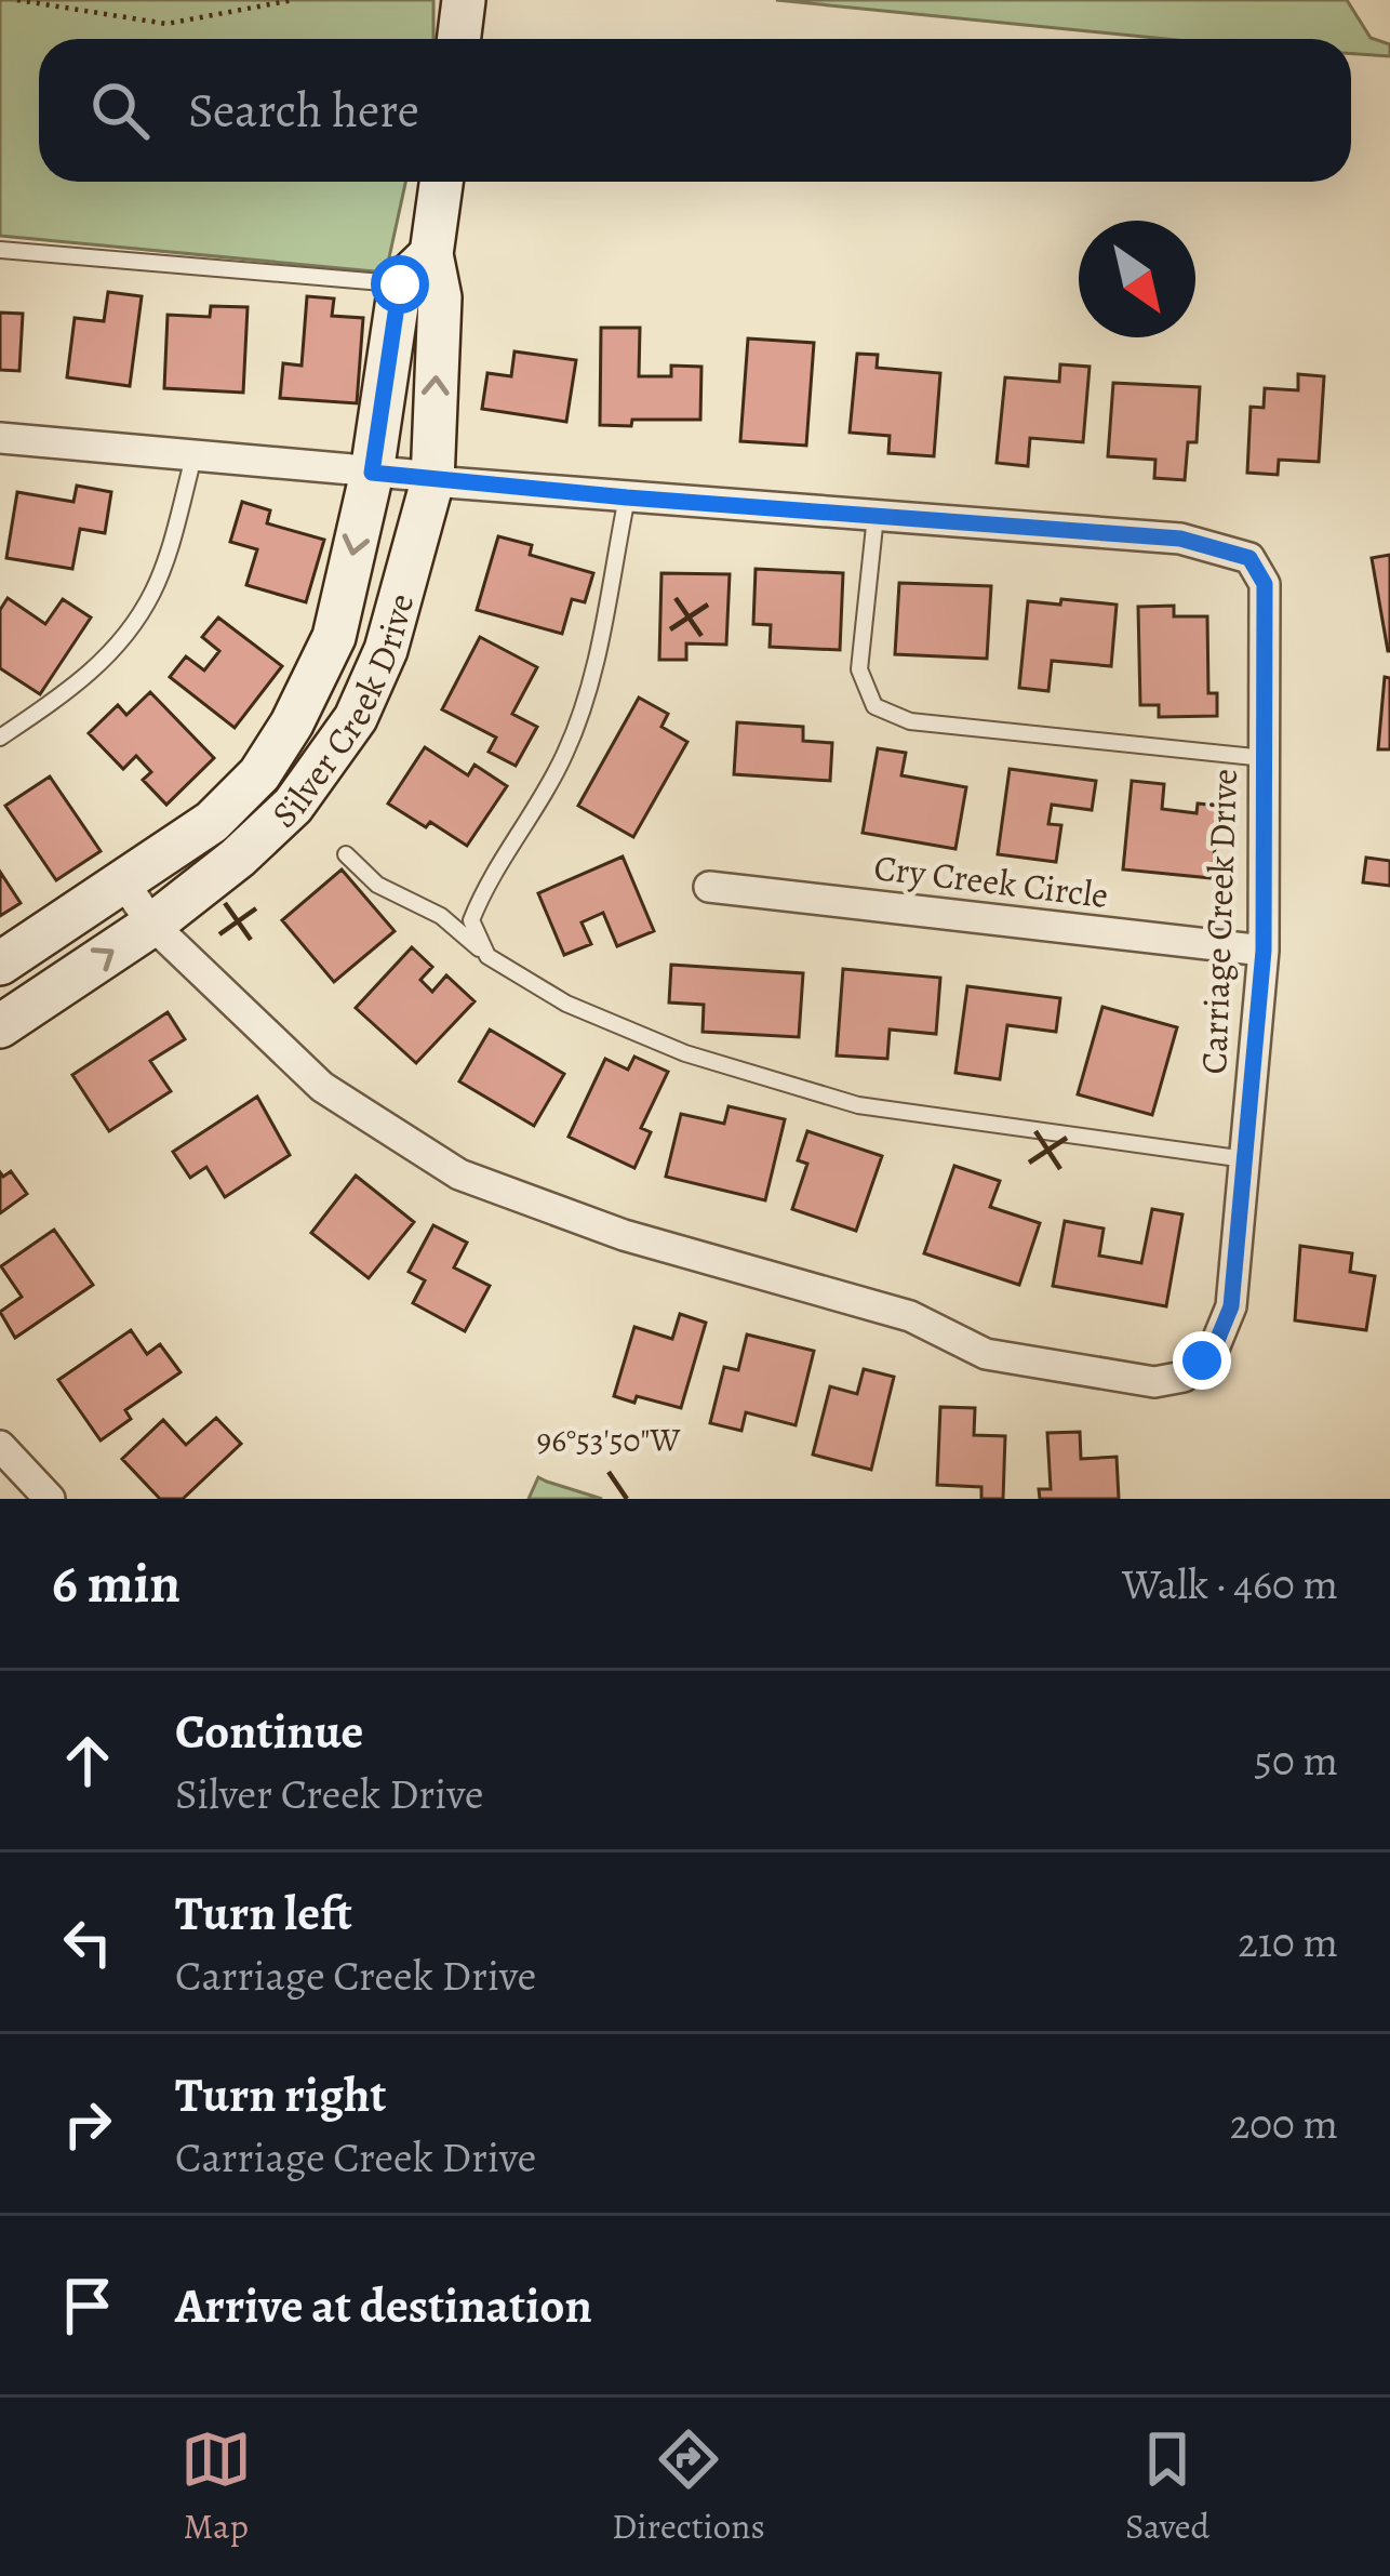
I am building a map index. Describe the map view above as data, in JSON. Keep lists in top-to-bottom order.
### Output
{
  "streets": {
    "street": ["Silver Creek Drive", "Cry Creek Circle", "Carriage Creek Drive"]
  },
  "crossings": [
    ["Silver Creek Drive", "Carriage Creek Drive"],
    ["Cry Creek Circle", "Carriage Creek Drive"]
  ],
  "north": "bottom right",
  "page": {
    "search": "Search here",
    "heading": ["6 min", "Walk · 460 m"],
    "list": [
      ["Continue", "Silver Creek Drive", "50 m"],
      ["Turn left", "Carriage Creek Drive", "210 m"],
      ["Turn right", "Carriage Creek Drive", "200 m"],
      "Arrive at destination"
    ],
    "nav": ["Map", "Directions", "Saved"]
  },
  "coordinates": ["96°53'50\"W"]
}
